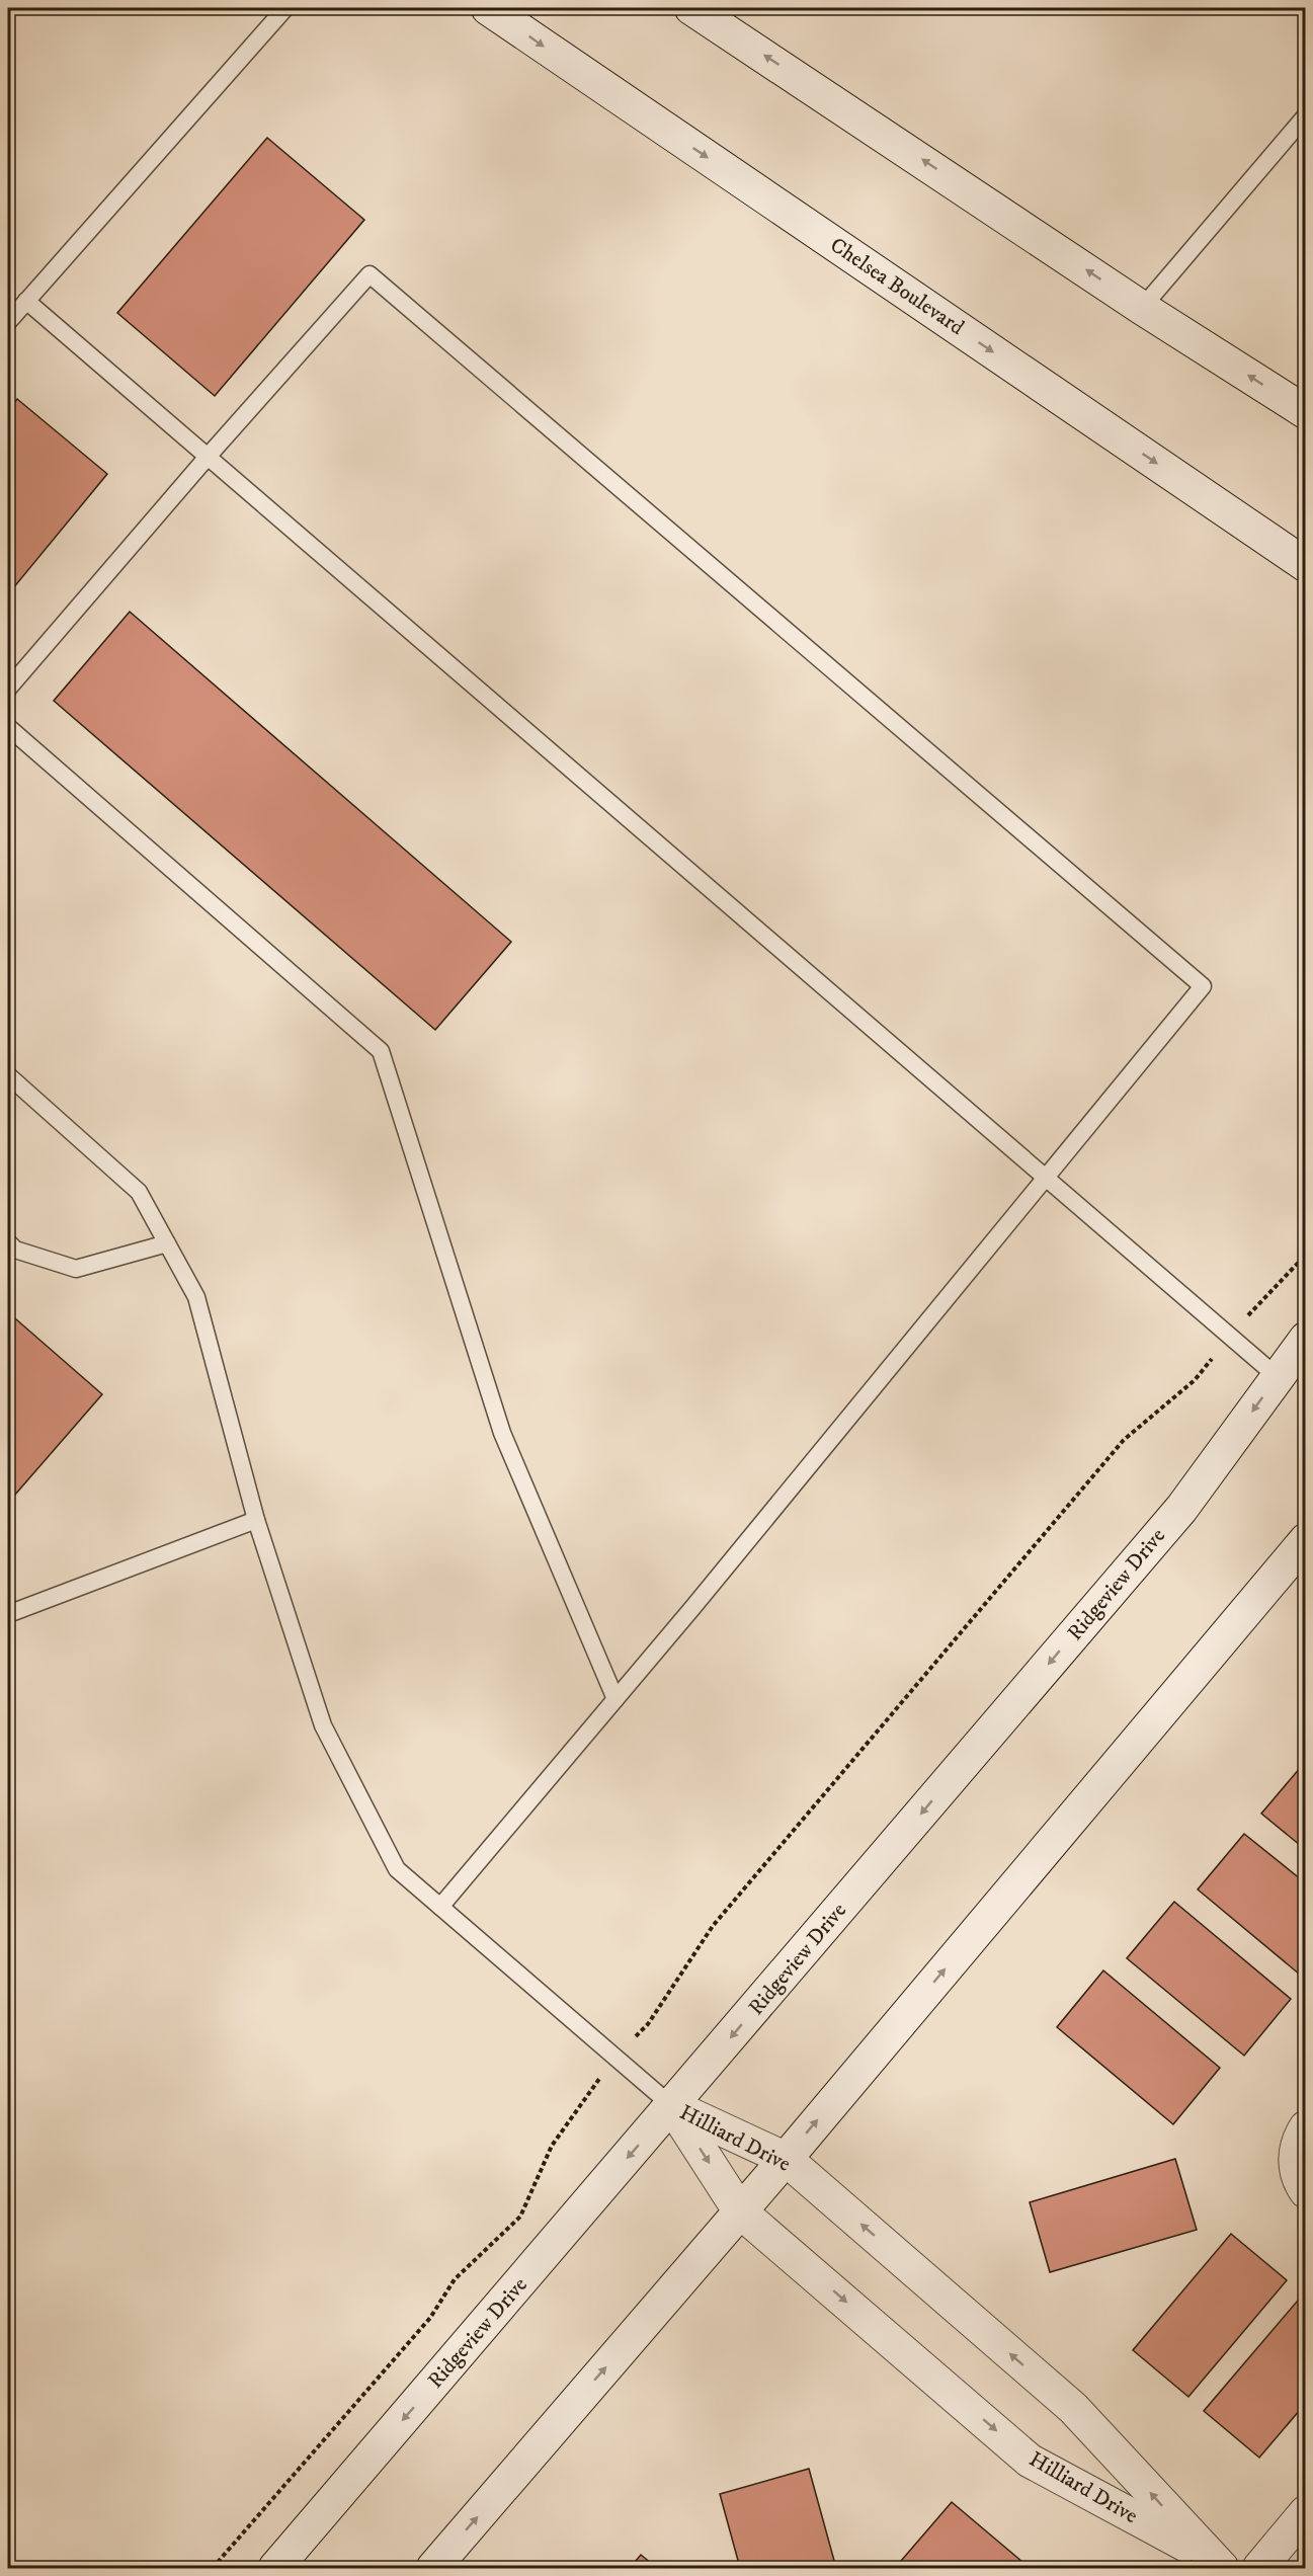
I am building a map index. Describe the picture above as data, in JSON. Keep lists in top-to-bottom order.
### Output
{
  "streets": {
    "main road": ["Chelsea Boulevard", "Ridgeview Drive", "Hilliard Drive"]
  },
  "crossings": [
    ["Ridgeview Drive", "Hilliard Drive"]
  ]
}
